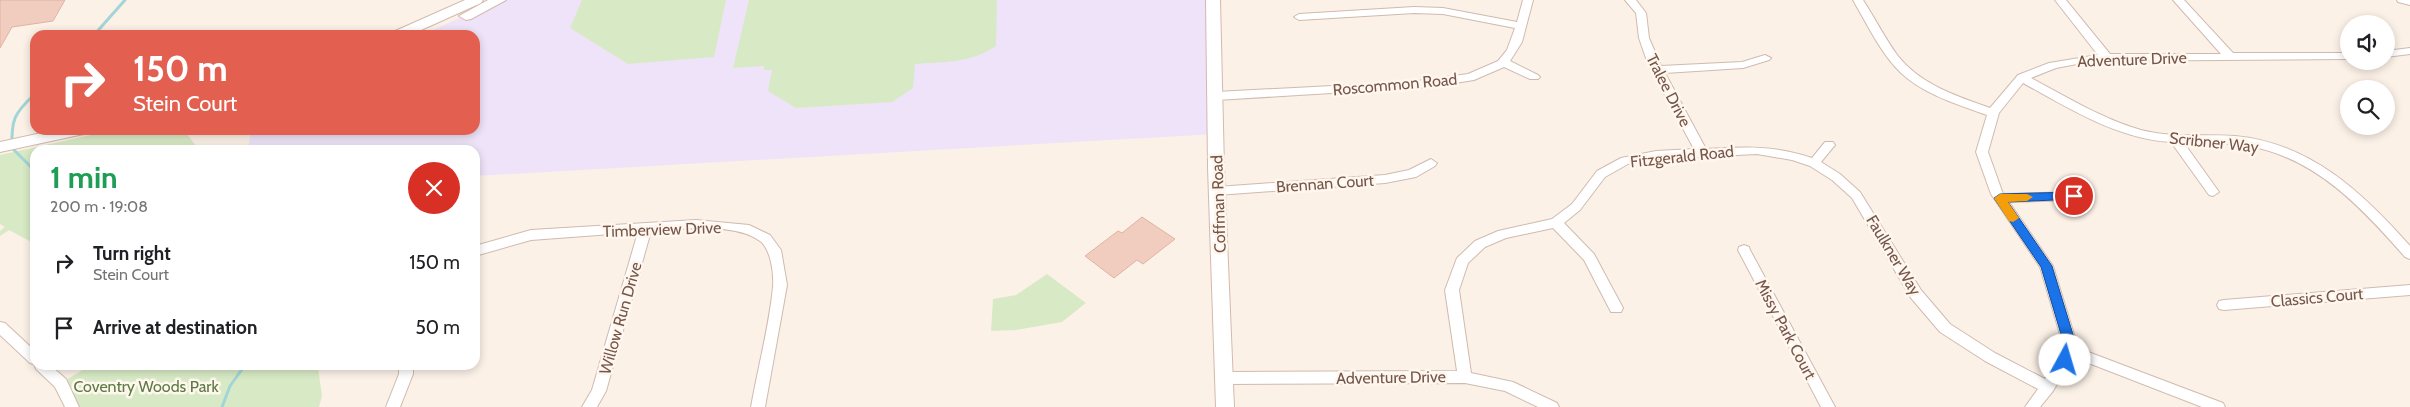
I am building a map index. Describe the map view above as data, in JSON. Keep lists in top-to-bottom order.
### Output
{
  "streets": {
    "main road": ["Coffman Road"],
    "street": [
      "Adventure Drive",
      "Roscommon Road",
      "Tralee Drive",
      "Scribner Way",
      "Fitzgerald Road",
      "Brennan Court",
      "Timberview Drive",
      "Faulkner Way",
      "Classics Court",
      "Willow Run Drive",
      "Missy Park Court"
    ]
  },
  "crossings": [
    ["Adventure Drive", "Scribner Way"],
    ["Adventure Drive", "Fitzgerald Road"],
    ["Adventure Drive", "Coffman Road"],
    ["Roscommon Road", "Coffman Road"],
    ["Tralee Drive", "Fitzgerald Road"],
    ["Fitzgerald Road", "Faulkner Way"],
    ["Brennan Court", "Coffman Road"],
    ["Timberview Drive", "Willow Run Drive"]
  ],
  "parks": ["Coventry Woods Park"],
  "page": {
    "turn": ["150 m", "Stein Court"],
    "heading": ["1 min", "200 m · 19:08"],
    "list": [
      {
        "name": "Turn right",
        "note": "Stein Court",
        "value": "150 m"
      },
      {
        "name": "Arrive at destination",
        "value": "50 m"
      }
    ]
  }
}
